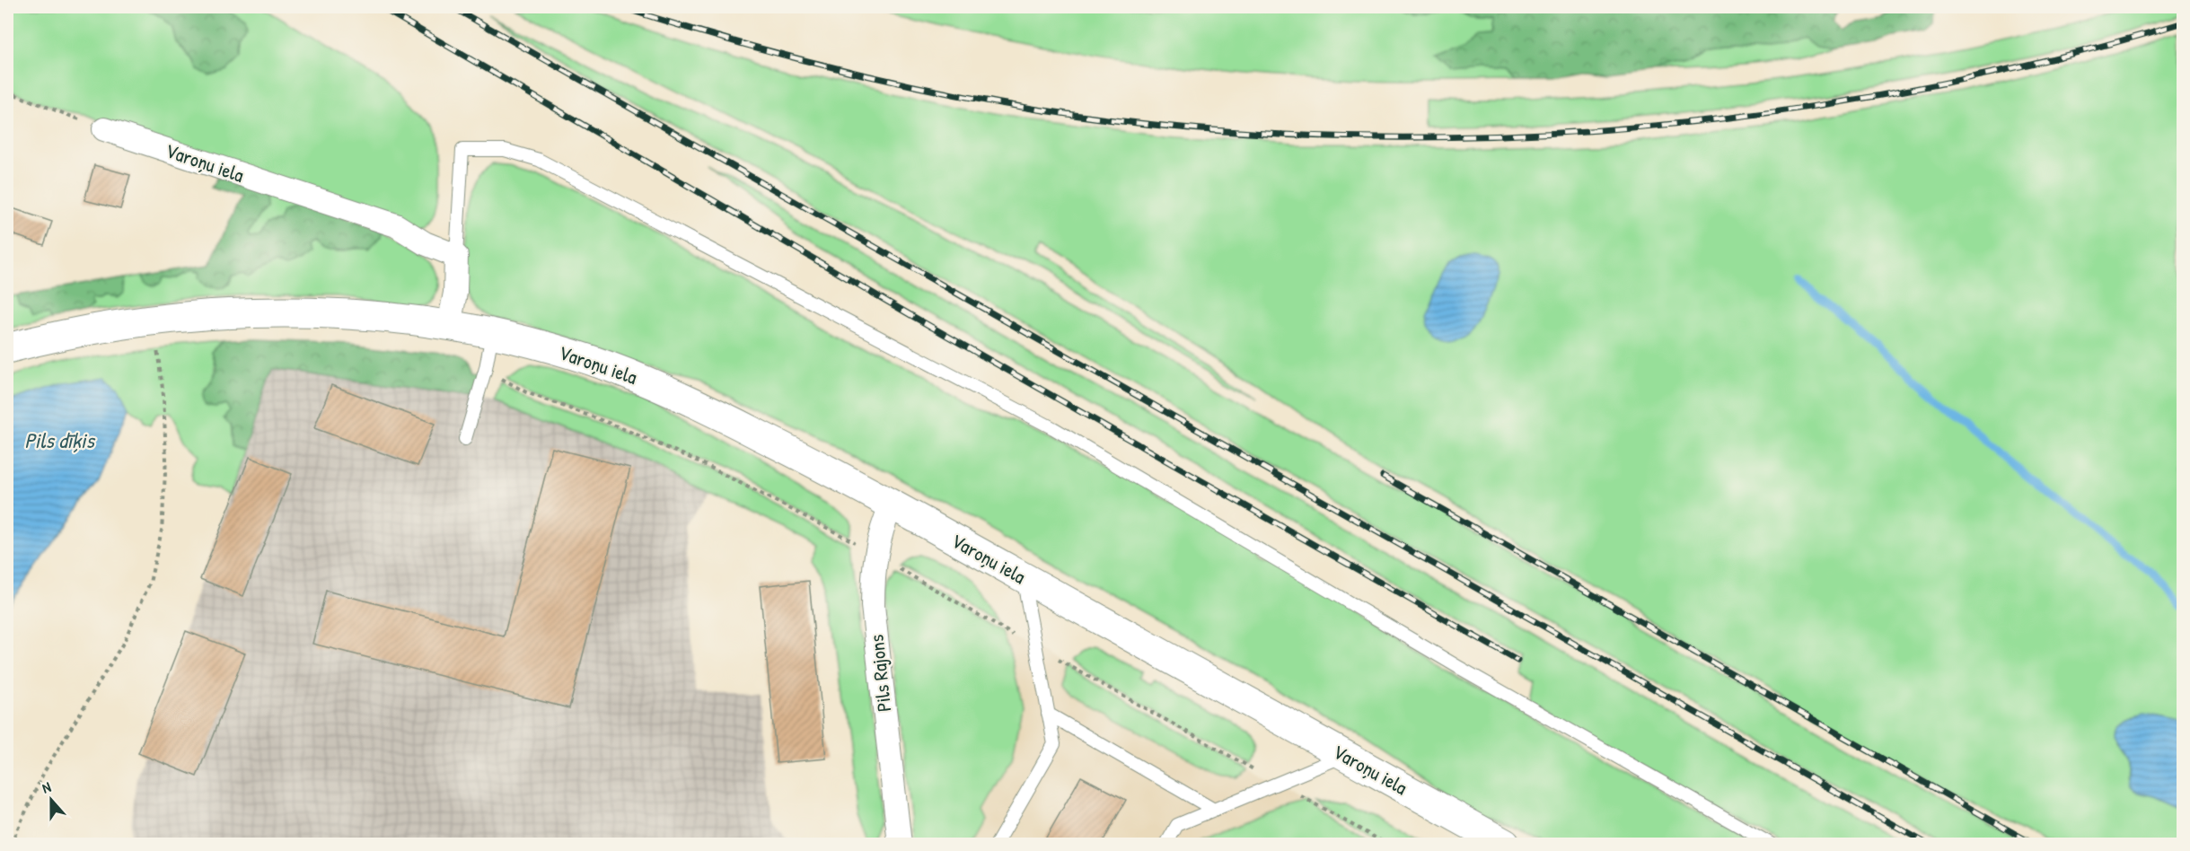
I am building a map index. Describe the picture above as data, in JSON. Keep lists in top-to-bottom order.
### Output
{
  "streets": {
    "highway": ["Varoņu iela"],
    "street": ["Pils Rajons"]
  },
  "crossings": [
    ["Varoņu iela", "Pils Rajons"]
  ],
  "water": ["Pils dīķis"],
  "north": "top"
}
